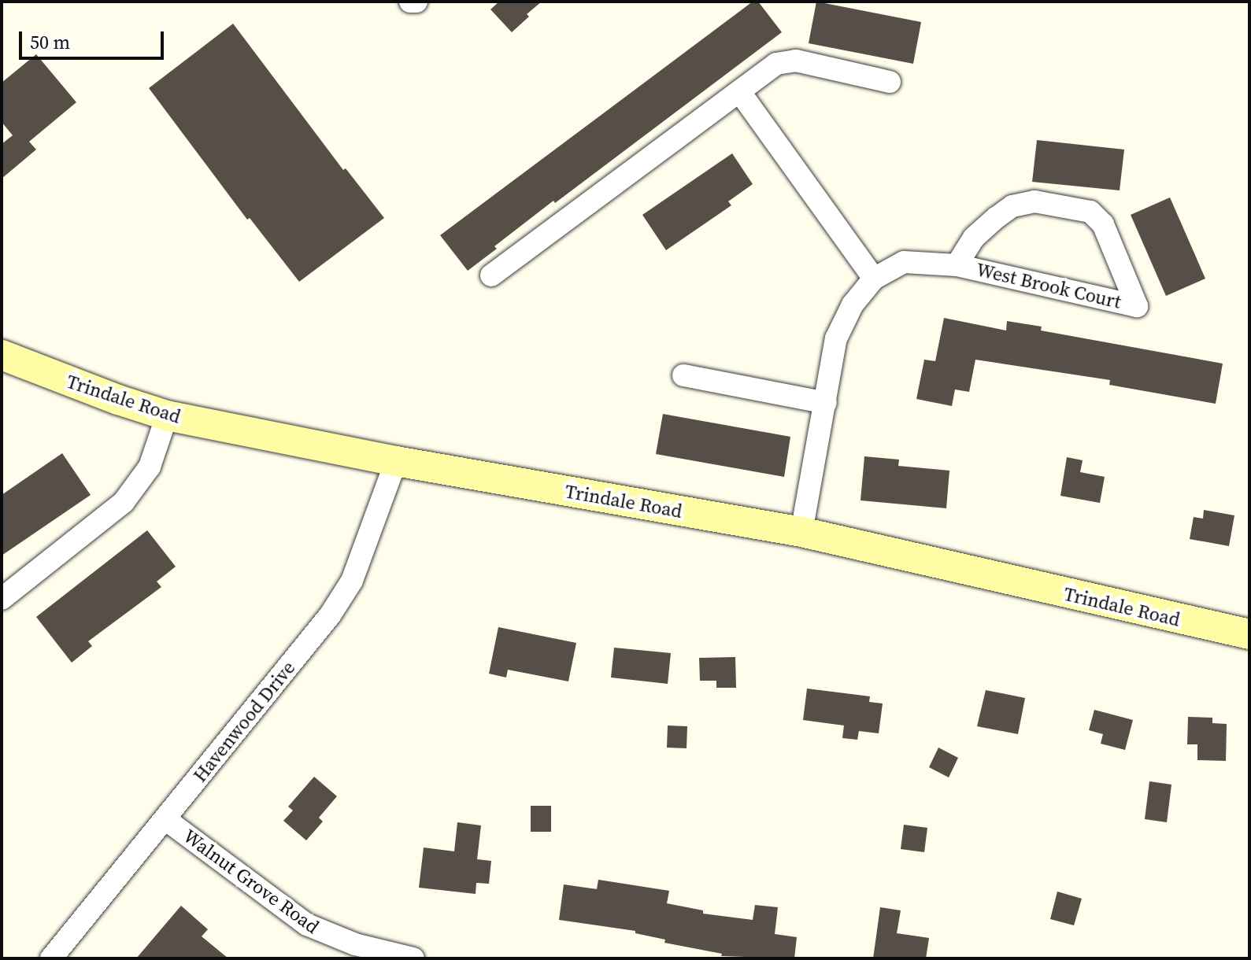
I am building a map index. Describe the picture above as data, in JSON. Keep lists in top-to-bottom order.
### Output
{
  "streets": {
    "main road": ["Trindale Road"],
    "street": ["West Brook Court", "Havenwood Drive", "Walnut Grove Road"]
  },
  "crossings": [
    ["West Brook Court", "Trindale Road"],
    ["Trindale Road", "Havenwood Drive"],
    ["Havenwood Drive", "Walnut Grove Road"]
  ],
  "scale_bar": "50 m"
}
